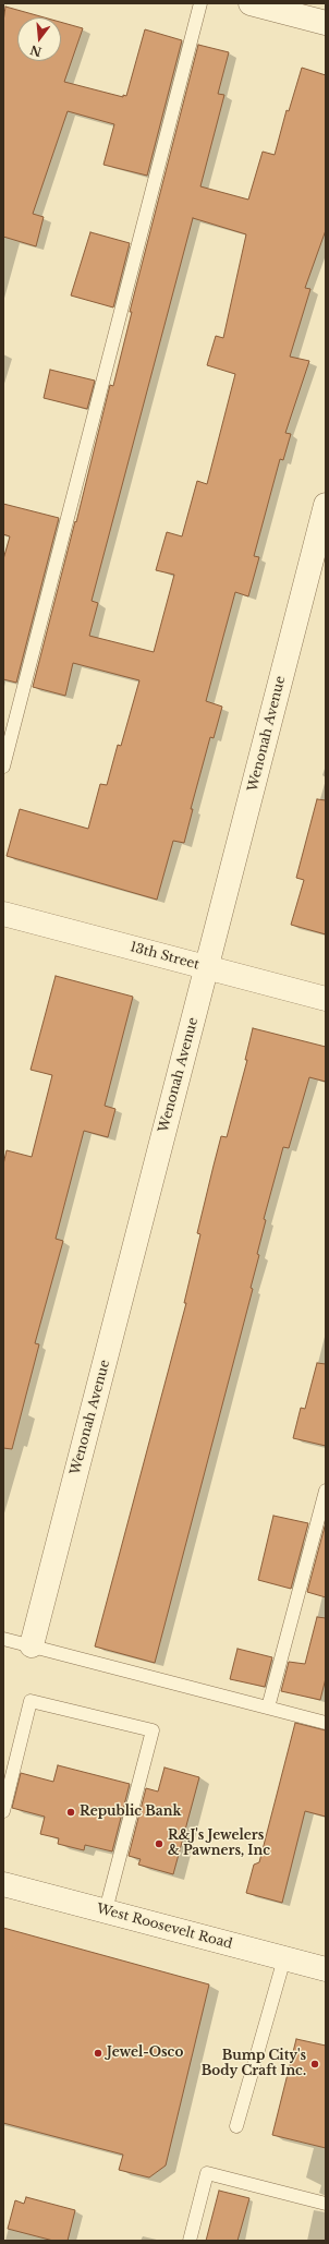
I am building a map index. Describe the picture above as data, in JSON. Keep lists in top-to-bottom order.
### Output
{
  "streets": {
    "street": ["Wenonah Avenue", "13th Street", "West Roosevelt Road"]
  },
  "crossings": [
    ["Wenonah Avenue", "13th Street"]
  ],
  "places": [
    "Republic Bank",
    "R&J's Jewelers & Pawners, Inc",
    "Jewel-Osco",
    "Bump City's Body Craft Inc."
  ],
  "north": "bottom"
}
